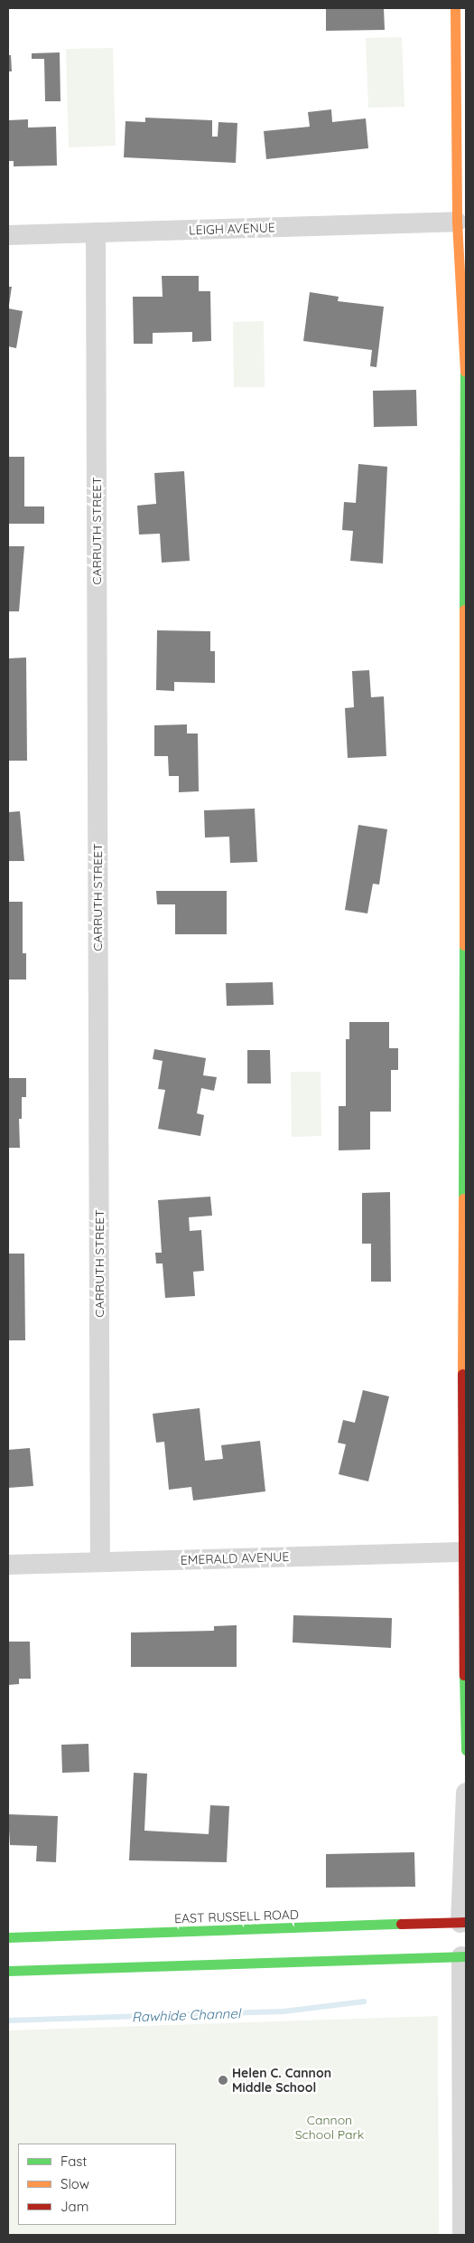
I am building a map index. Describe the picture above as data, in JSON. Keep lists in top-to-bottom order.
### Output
{
  "streets": {
    "street": [
      "LEIGH AVENUE",
      "CARRUTH STREET",
      "EMERALD AVENUE",
      "EAST RUSSELL ROAD"
    ]
  },
  "crossings": [
    ["LEIGH AVENUE", "CARRUTH STREET"],
    ["CARRUTH STREET", "EMERALD AVENUE"]
  ],
  "water": ["Rawhide Channel"],
  "parks": ["Cannon School Park"],
  "places": ["Helen C. Cannon Middle School"],
  "legend": ["Fast", "Slow", "Jam"]
}
